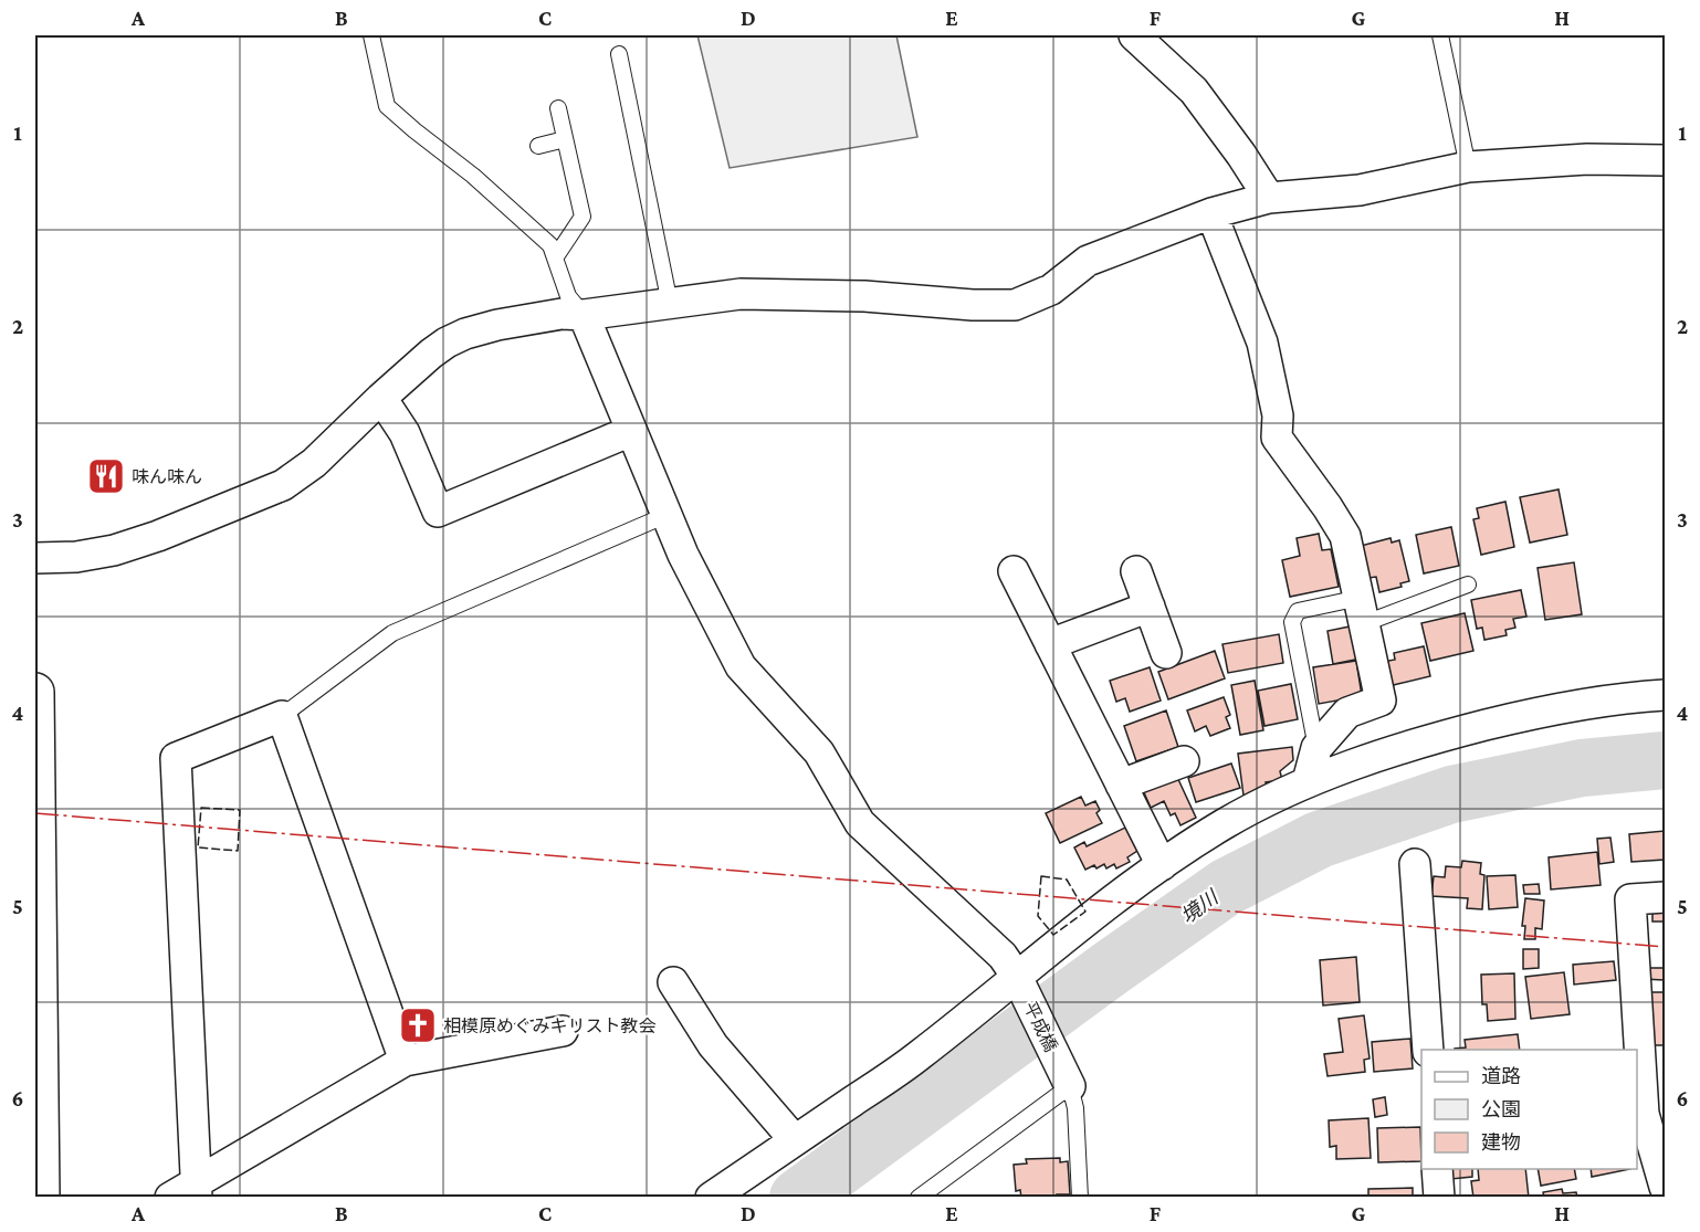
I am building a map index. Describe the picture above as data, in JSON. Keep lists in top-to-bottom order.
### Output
{
  "streets": {
    "street": ["平成橋"]
  },
  "water": ["境川"],
  "places": {
    "restaurant": ["味ん味ん"],
    "church": ["相模原めぐみキリスト教会"]
  },
  "legend": ["道路", "公園", "建物"],
  "grid": {
    "columns": [
      "A",
      "B",
      "C",
      "D",
      "E",
      "F",
      "G",
      "H"
    ],
    "rows": [
      "1",
      "2",
      "3",
      "4",
      "5",
      "6"
    ]
  }
}
